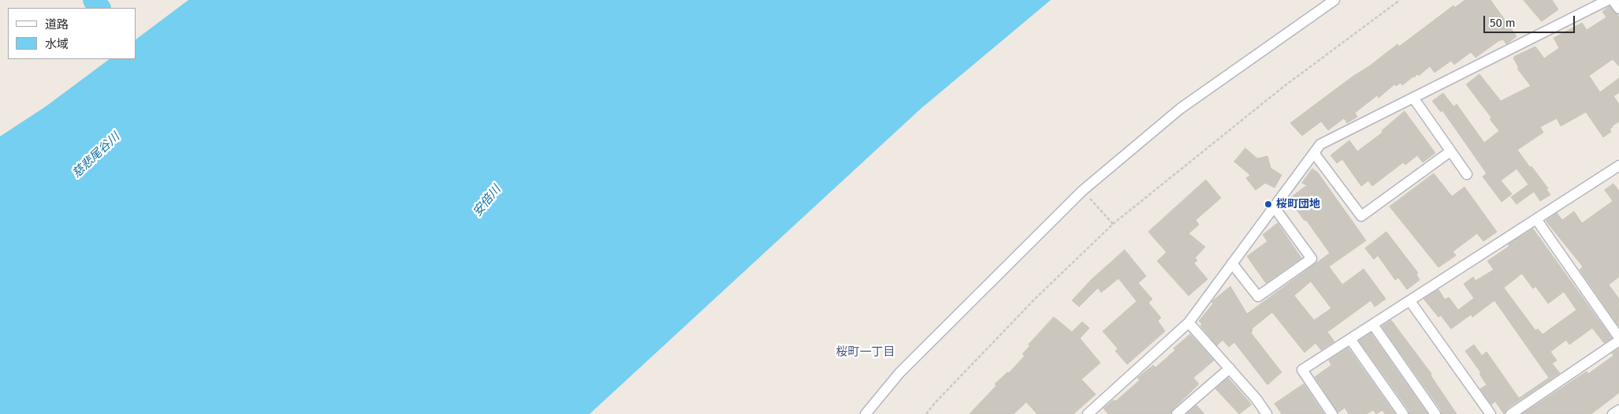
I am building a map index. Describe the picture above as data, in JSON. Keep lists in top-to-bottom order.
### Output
{
  "districts": ["桜町一丁目"],
  "water": ["慈悲尾谷川", "安倍川"],
  "places": ["桜町団地"],
  "legend": ["道路", "水域"],
  "scale_bar": "50 m"
}
